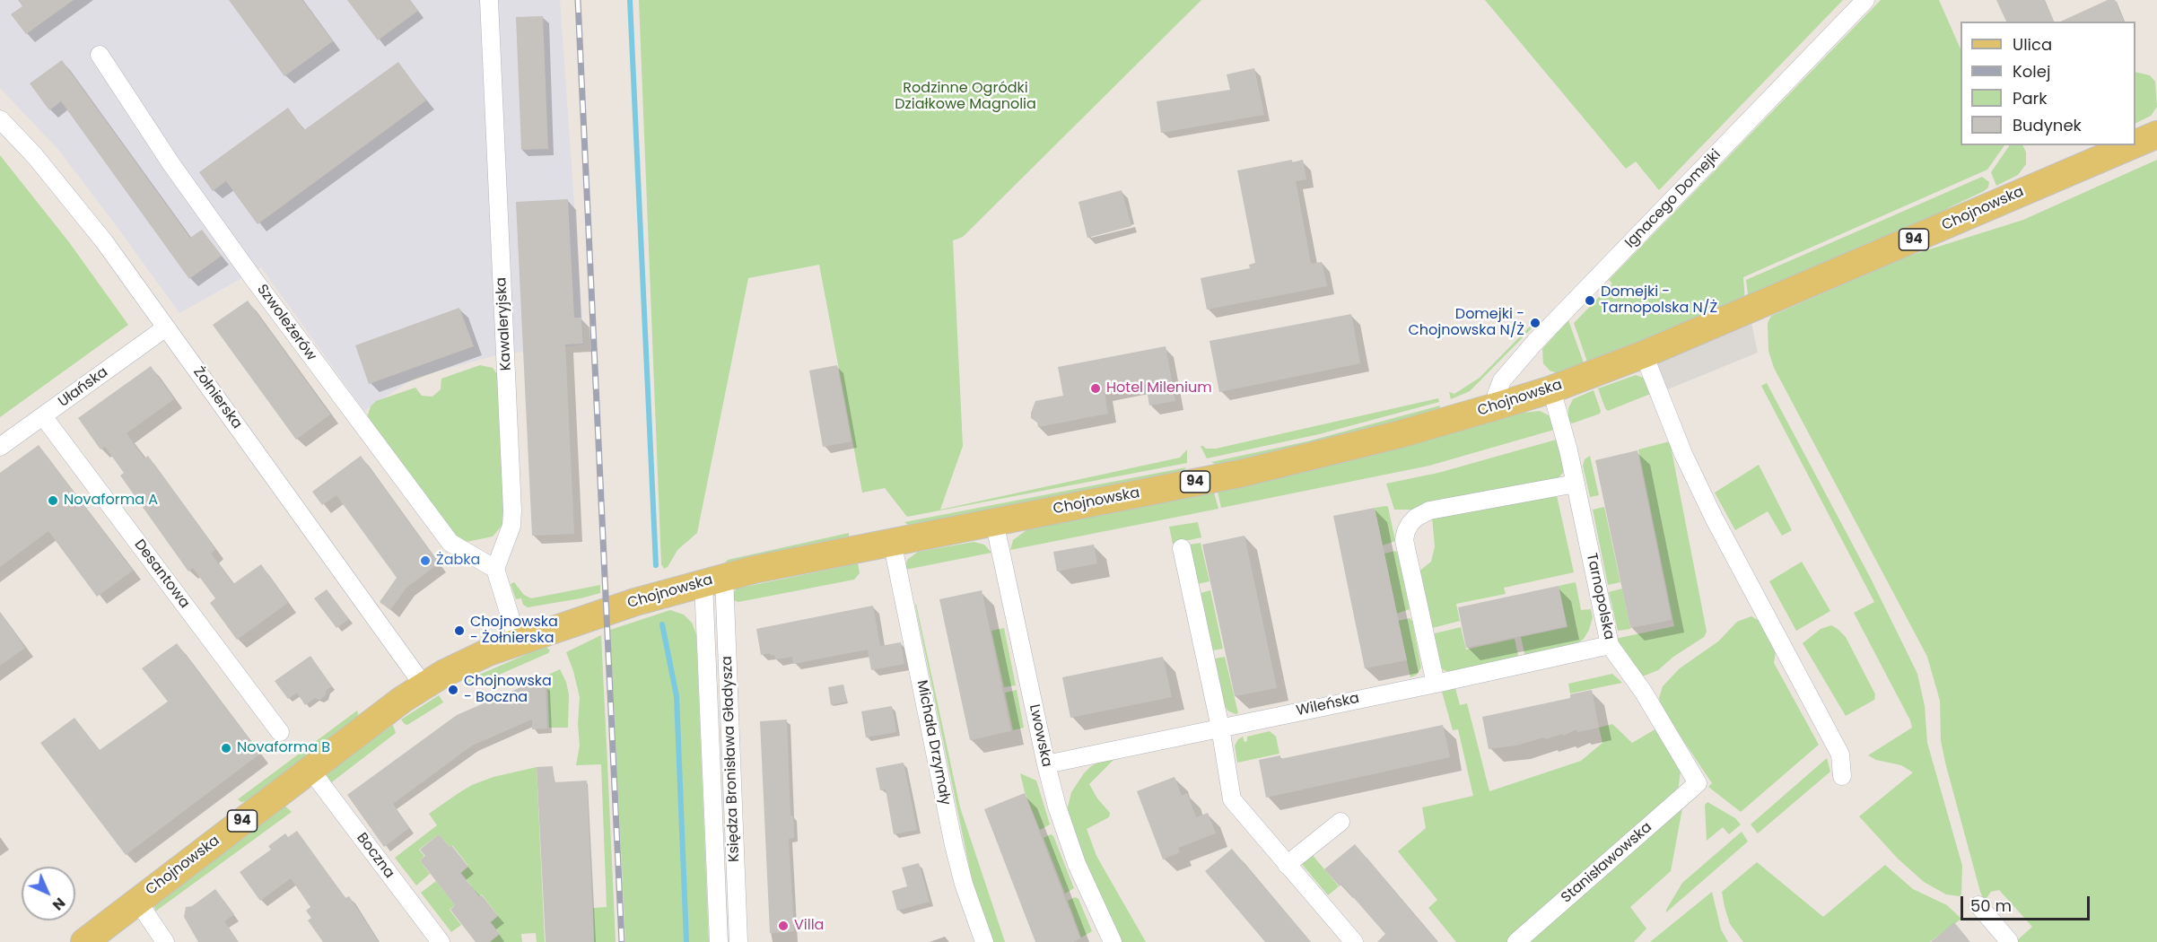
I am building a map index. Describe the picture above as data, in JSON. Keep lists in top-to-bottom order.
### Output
{
  "streets": {
    "main road": ["Chojnowska", "94"],
    "street": [
      "Ignacego Domejki",
      "Szwoleżerów",
      "Kawaleryjska",
      "Ułańska",
      "Żołnierska",
      "Desantowa",
      "Tarnopolska",
      "Wileńska",
      "Lwowska",
      "Michała Drzymały",
      "Księdza Bronisława Gładysza",
      "Boczna",
      "Stanisławowska"
    ]
  },
  "crossings": [
    ["Ignacego Domejki", "Chojnowska"],
    ["Chojnowska", "Żołnierska"],
    ["Chojnowska", "Tarnopolska"],
    ["Chojnowska", "Lwowska"],
    ["Chojnowska", "Michała Drzymały"],
    ["Chojnowska", "Księdza Bronisława Gładysza"],
    ["Chojnowska", "Boczna"],
    ["Szwoleżerów", "Kawaleryjska"],
    ["Ułańska", "Żołnierska"],
    ["Ułańska", "Desantowa"],
    ["Tarnopolska", "Wileńska"],
    ["Tarnopolska", "Stanisławowska"],
    ["Wileńska", "Lwowska"]
  ],
  "parks": ["Rodzinne Ogródki Działkowe Magnolia"],
  "places": [
    "Domejki - Tarnopolska N/Ż",
    "Domejki - Chojnowska N/Ż",
    "Hotel Milenium",
    "Novaforma A",
    "Żabka",
    "Chojnowska - Żołnierska",
    "Chojnowska - Boczna",
    "Novaforma B",
    "Villa"
  ],
  "legend": [
    "Ulica",
    "Kolej",
    "Park",
    "Budynek"
  ],
  "scale_bar": "50 m",
  "north": "bottom right"
}
